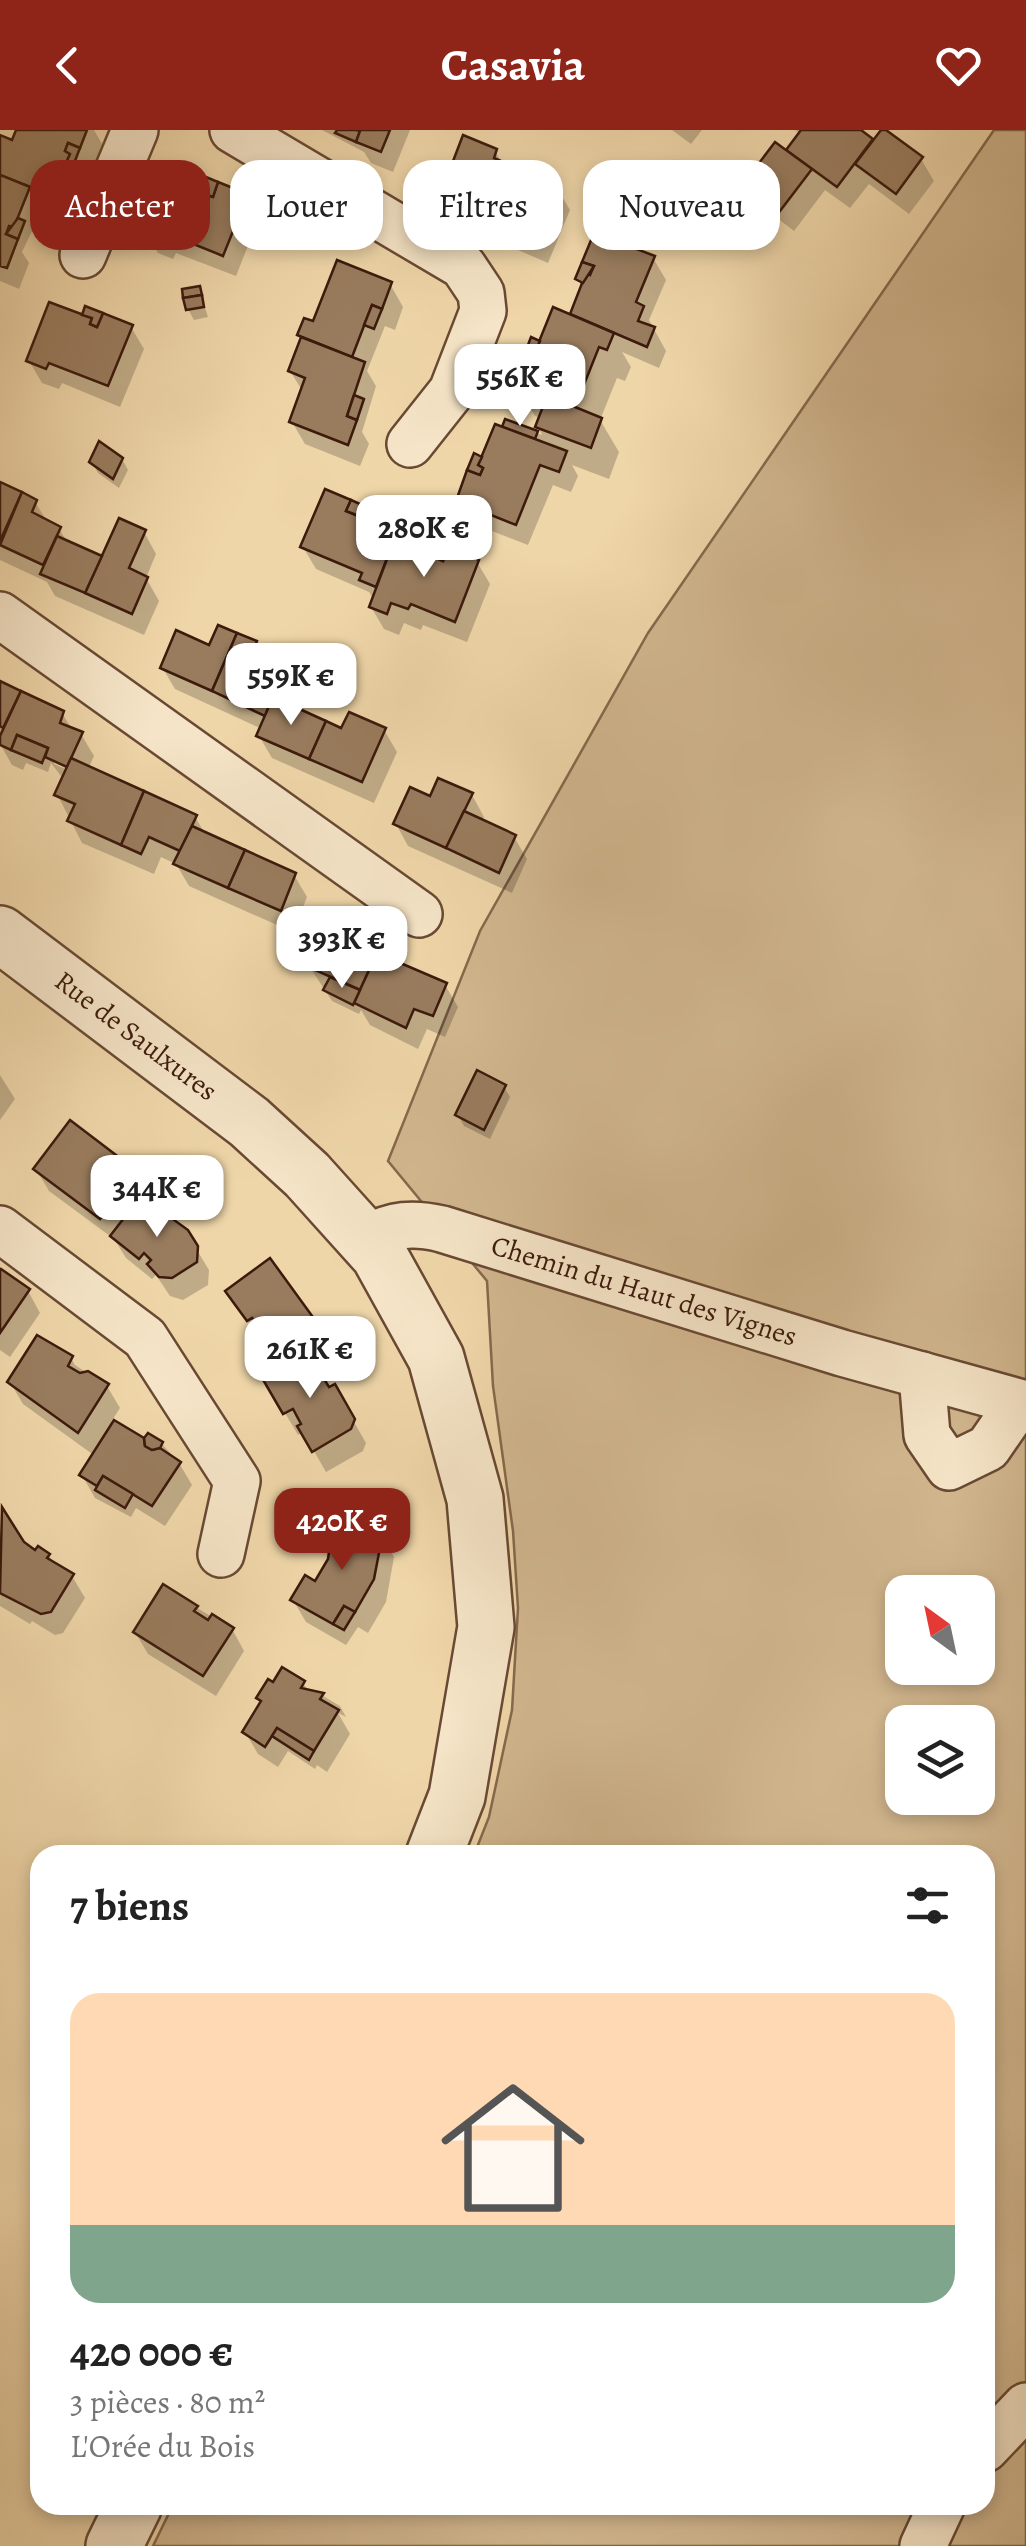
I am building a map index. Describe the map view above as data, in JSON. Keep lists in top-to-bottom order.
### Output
{
  "streets": {
    "street": ["Rue de Saulxures", "Chemin du Haut des Vignes"]
  },
  "crossings": [
    ["Rue de Saulxures", "Chemin du Haut des Vignes"]
  ],
  "north": "top left",
  "page": {
    "header": "Casavia",
    "chip": [
      "Acheter",
      "Louer",
      "Filtres",
      "Nouveau"
    ],
    "price": [
      "556K €",
      "280K €",
      "559K €",
      "393K €",
      "344K €",
      "261K €",
      "420K €"
    ],
    "heading": "7 biens",
    "list": [
      {
        "name": "420 000 €",
        "note": "3 pièces · 80 m² · L'Orée du Bois"
      }
    ]
  }
}
